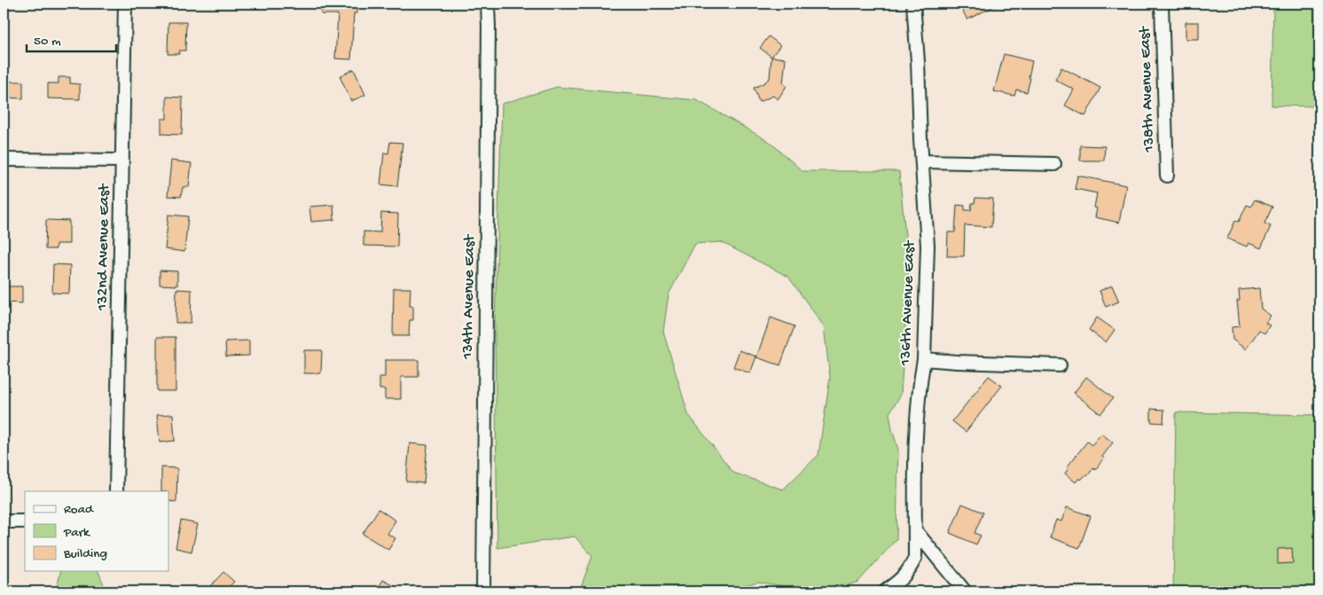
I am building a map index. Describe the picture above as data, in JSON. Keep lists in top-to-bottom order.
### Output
{
  "streets": {
    "street": [
      "138th Avenue East",
      "132nd Avenue East",
      "134th Avenue East",
      "136th Avenue East"
    ]
  },
  "legend": ["Road", "Park", "Building"],
  "scale_bar": "50 m"
}
